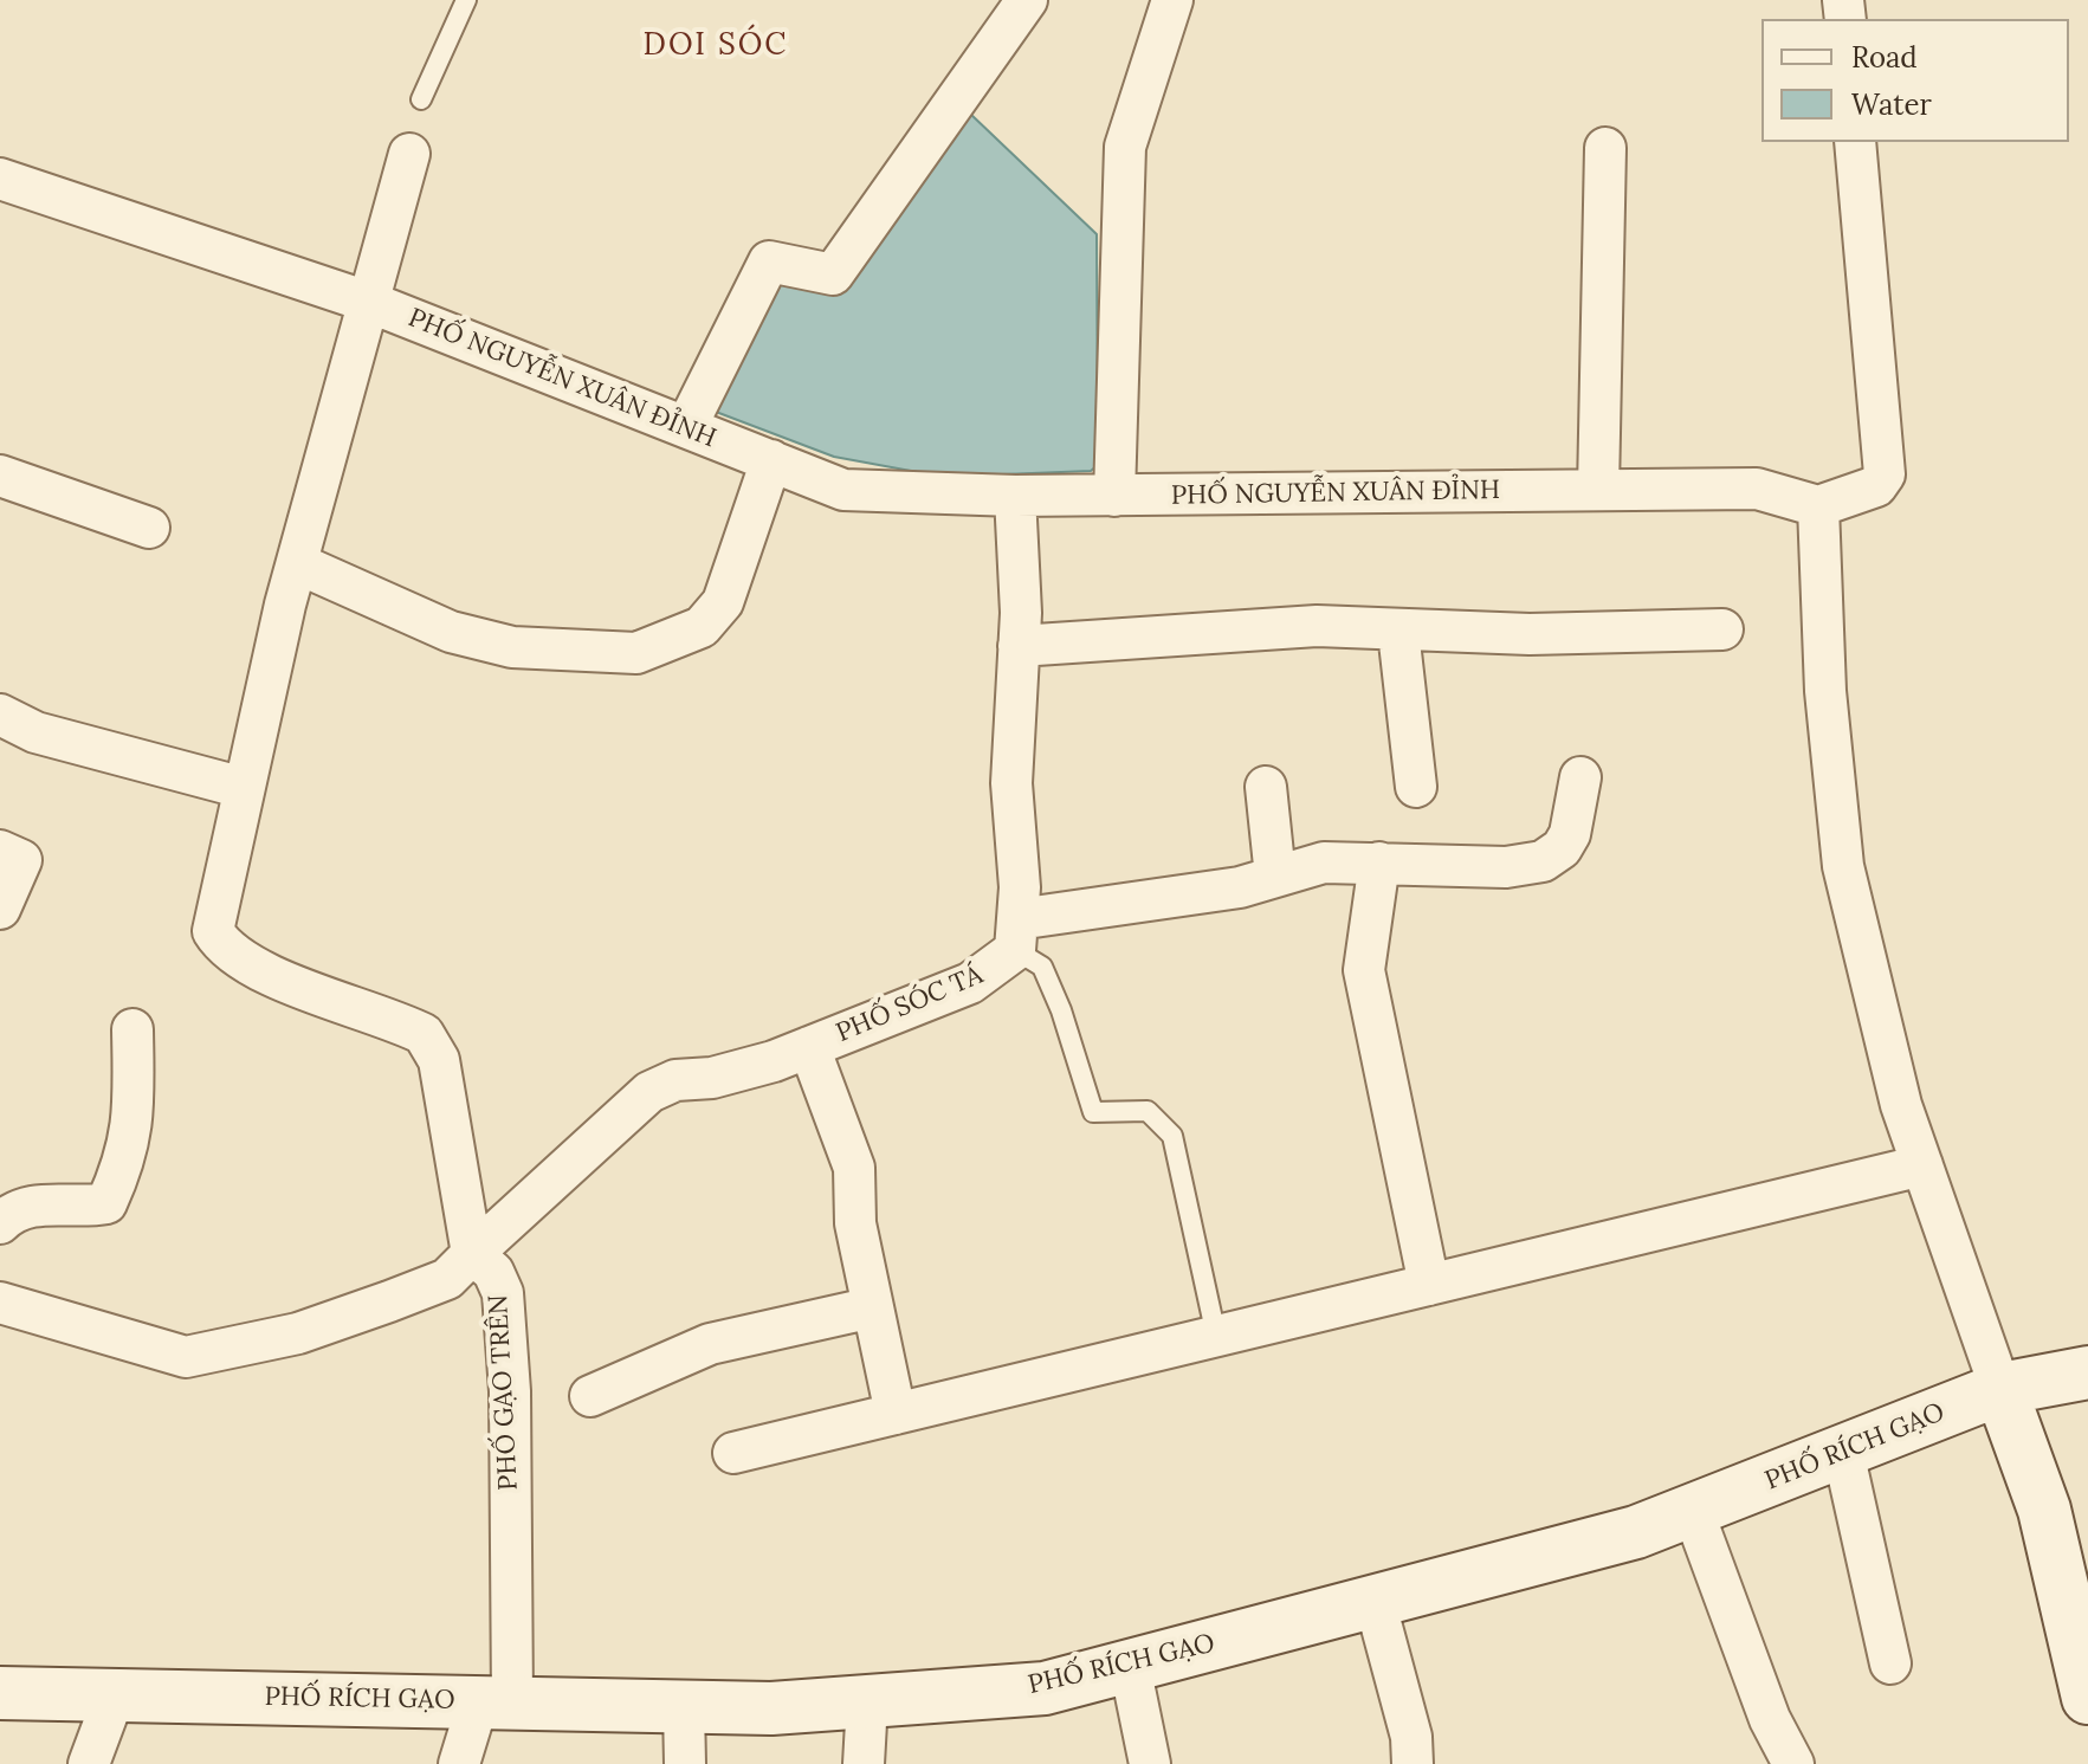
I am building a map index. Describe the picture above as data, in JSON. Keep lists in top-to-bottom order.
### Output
{
  "streets": {
    "street": [
      "PHỐ NGUYỄN XUÂN ĐỈNH",
      "PHỐ SÓC TÁ",
      "PHỐ GẠO TRÊN",
      "PHỐ RÍCH GẠO"
    ]
  },
  "crossings": [
    ["PHỐ SÓC TÁ", "PHỐ GẠO TRÊN"],
    ["PHỐ GẠO TRÊN", "PHỐ RÍCH GẠO"]
  ],
  "districts": ["DOI SÓC"],
  "legend": ["Road", "Water"]
}
